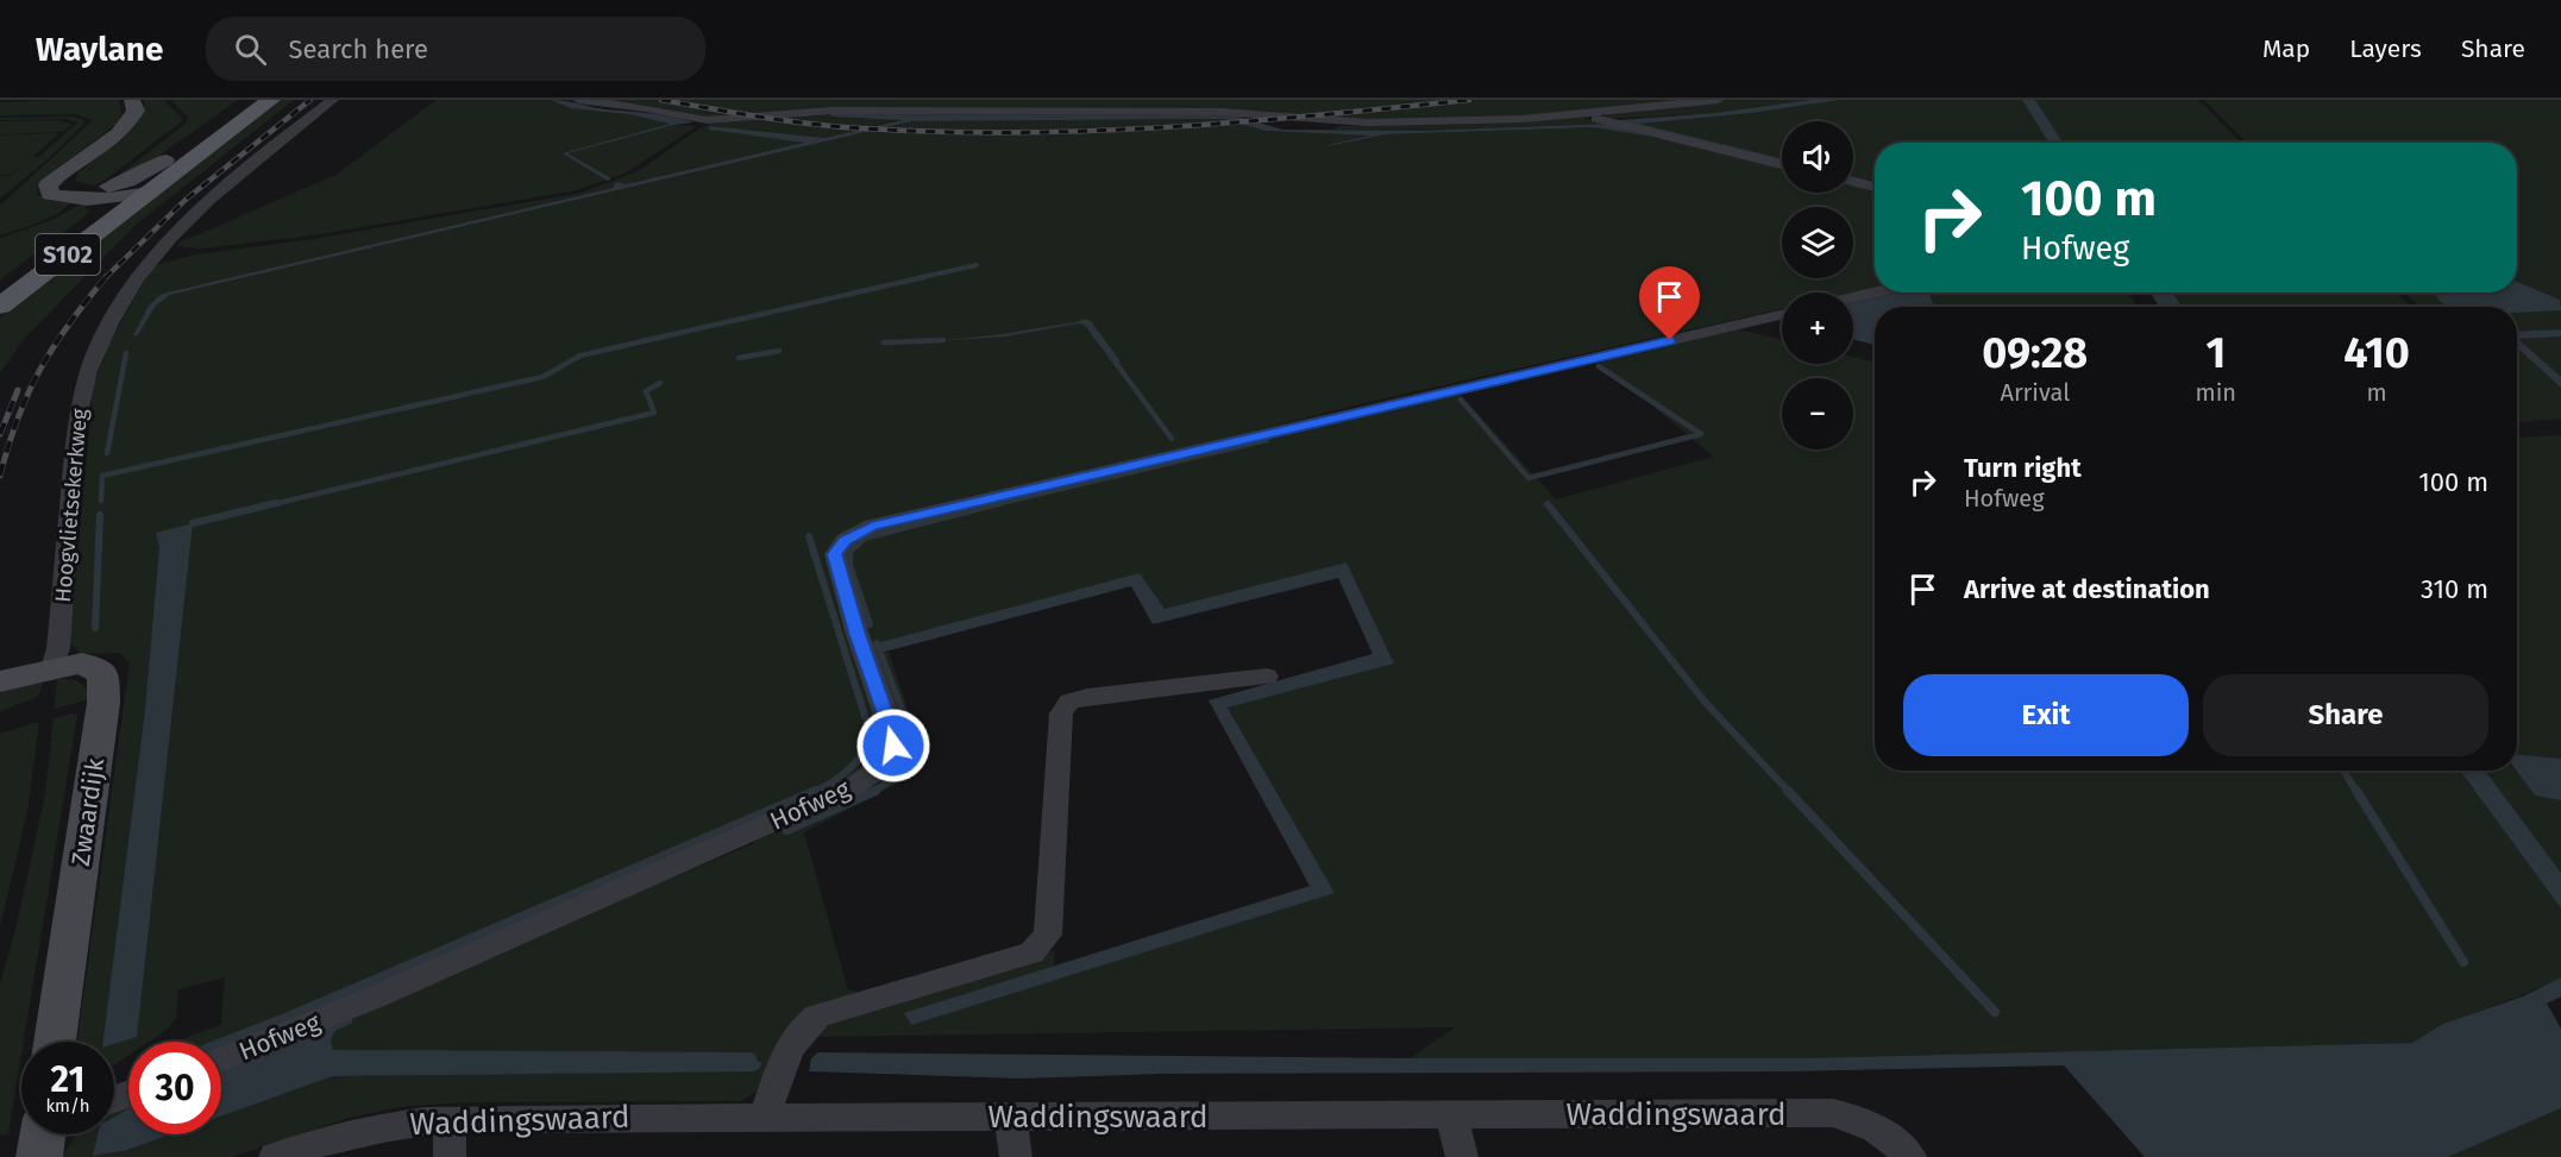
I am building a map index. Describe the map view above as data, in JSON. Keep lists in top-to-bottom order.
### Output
{
  "streets": {
    "main road": ["S102"],
    "street": [
      "Hoogvlietsekerkweg",
      "Hofweg",
      "Zwaardijk",
      "Waddingswaard"
    ]
  },
  "crossings": [
    ["Hoogvlietsekerkweg", "Zwaardijk"]
  ],
  "page": {
    "header": "Waylane",
    "search": "Search here",
    "nav": ["Map", "Layers", "Share"],
    "map_buttons": ["+", "−"],
    "turn": ["100 m", "Hofweg"],
    "eta": [
      "09:28",
      "Arrival",
      "1",
      "min",
      "410",
      "m"
    ],
    "list": [
      {
        "name": "Turn right",
        "note": "Hofweg",
        "value": "100 m"
      },
      {
        "name": "Arrive at destination",
        "value": "310 m"
      }
    ],
    "buttons": ["Exit", "Share"],
    "speed": "21 km/h",
    "limit": "30"
  }
}
